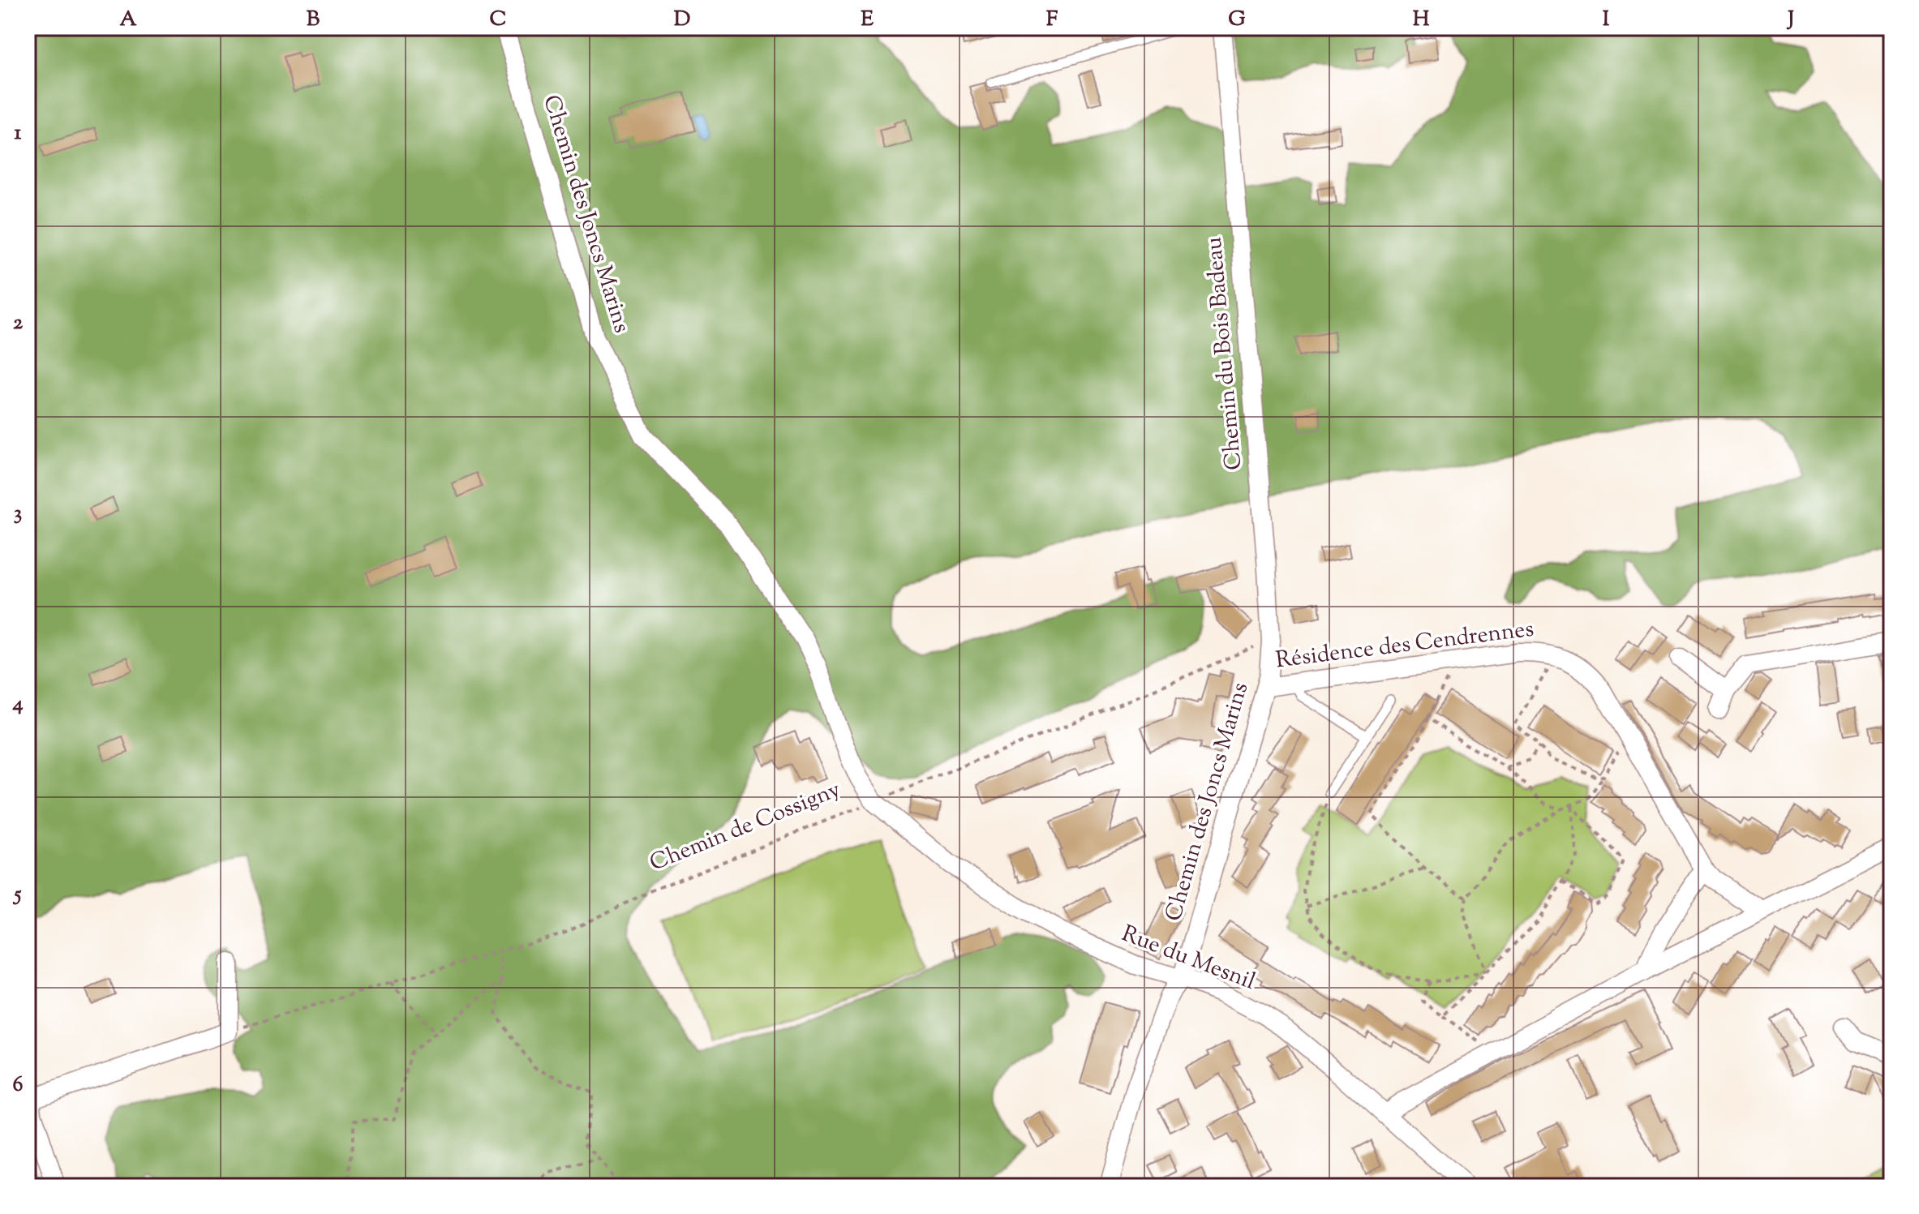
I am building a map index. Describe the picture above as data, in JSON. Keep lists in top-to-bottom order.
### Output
{
  "streets": {
    "street": [
      "Chemin des Joncs Marins",
      "Chemin du Bois Badeau",
      "Résidence des Cendrennes",
      "Rue du Mesnil"
    ],
    "path": ["Chemin de Cossigny"]
  },
  "crossings": [
    ["Chemin des Joncs Marins", "Chemin du Bois Badeau"],
    ["Chemin des Joncs Marins", "Résidence des Cendrennes"],
    ["Chemin des Joncs Marins", "Chemin de Cossigny"],
    ["Chemin des Joncs Marins", "Rue du Mesnil"],
    ["Chemin du Bois Badeau", "Résidence des Cendrennes"],
    ["Chemin du Bois Badeau", "Chemin de Cossigny"],
    ["Chemin de Cossigny", "Rue du Mesnil"]
  ],
  "grid": {
    "columns": [
      "A",
      "B",
      "C",
      "D",
      "E",
      "F",
      "G",
      "H",
      "I",
      "J"
    ],
    "rows": [
      "1",
      "2",
      "3",
      "4",
      "5",
      "6"
    ]
  }
}
